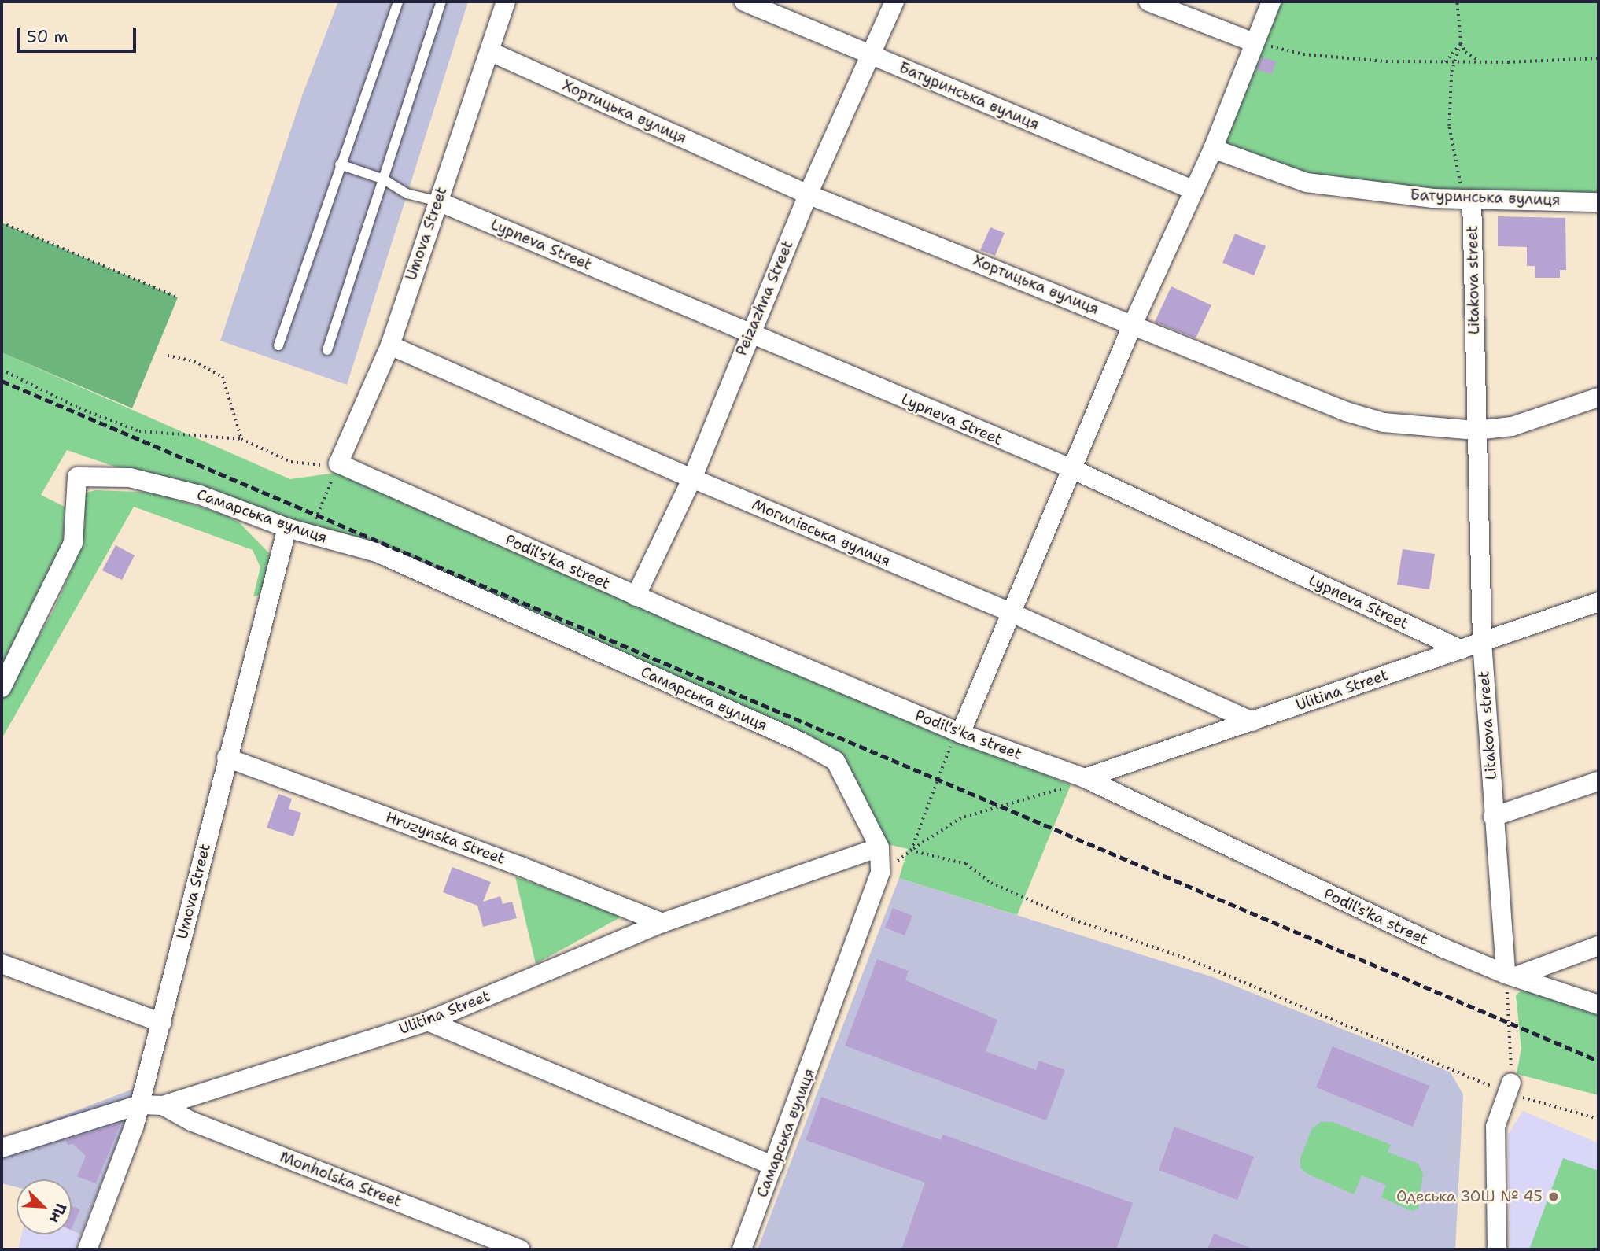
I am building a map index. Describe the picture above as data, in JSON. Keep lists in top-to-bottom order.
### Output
{
  "streets": {
    "street": [
      "Батуринська вулиця",
      "Хортицька вулиця",
      "Umova Street",
      "Lypneva Street",
      "Litakova street",
      "Peizazhna Street",
      "Самарська вулиця",
      "Могилівська вулиця",
      "Podil's'ka street",
      "Ulitina Street",
      "Hruzynska Street",
      "Monholska Street"
    ]
  },
  "crossings": [
    ["Батуринська вулиця", "Litakova street"],
    ["Батуринська вулиця", "Peizazhna Street"],
    ["Хортицька вулиця", "Umova Street"],
    ["Хортицька вулиця", "Litakova street"],
    ["Хортицька вулиця", "Peizazhna Street"],
    ["Umova Street", "Lypneva Street"],
    ["Umova Street", "Самарська вулиця"],
    ["Umova Street", "Могилівська вулиця"],
    ["Umova Street", "Podil's'ka street"],
    ["Umova Street", "Ulitina Street"],
    ["Umova Street", "Hruzynska Street"],
    ["Lypneva Street", "Peizazhna Street"],
    ["Lypneva Street", "Ulitina Street"],
    ["Litakova street", "Podil's'ka street"],
    ["Litakova street", "Ulitina Street"],
    ["Peizazhna Street", "Могилівська вулиця"],
    ["Peizazhna Street", "Podil's'ka street"],
    ["Самарська вулиця", "Ulitina Street"],
    ["Могилівська вулиця", "Ulitina Street"],
    ["Podil's'ka street", "Ulitina Street"],
    ["Ulitina Street", "Hruzynska Street"],
    ["Ulitina Street", "Monholska Street"]
  ],
  "places": ["Одеська ЗОШ № 45"],
  "scale_bar": "50 m",
  "north": "bottom right"
}
